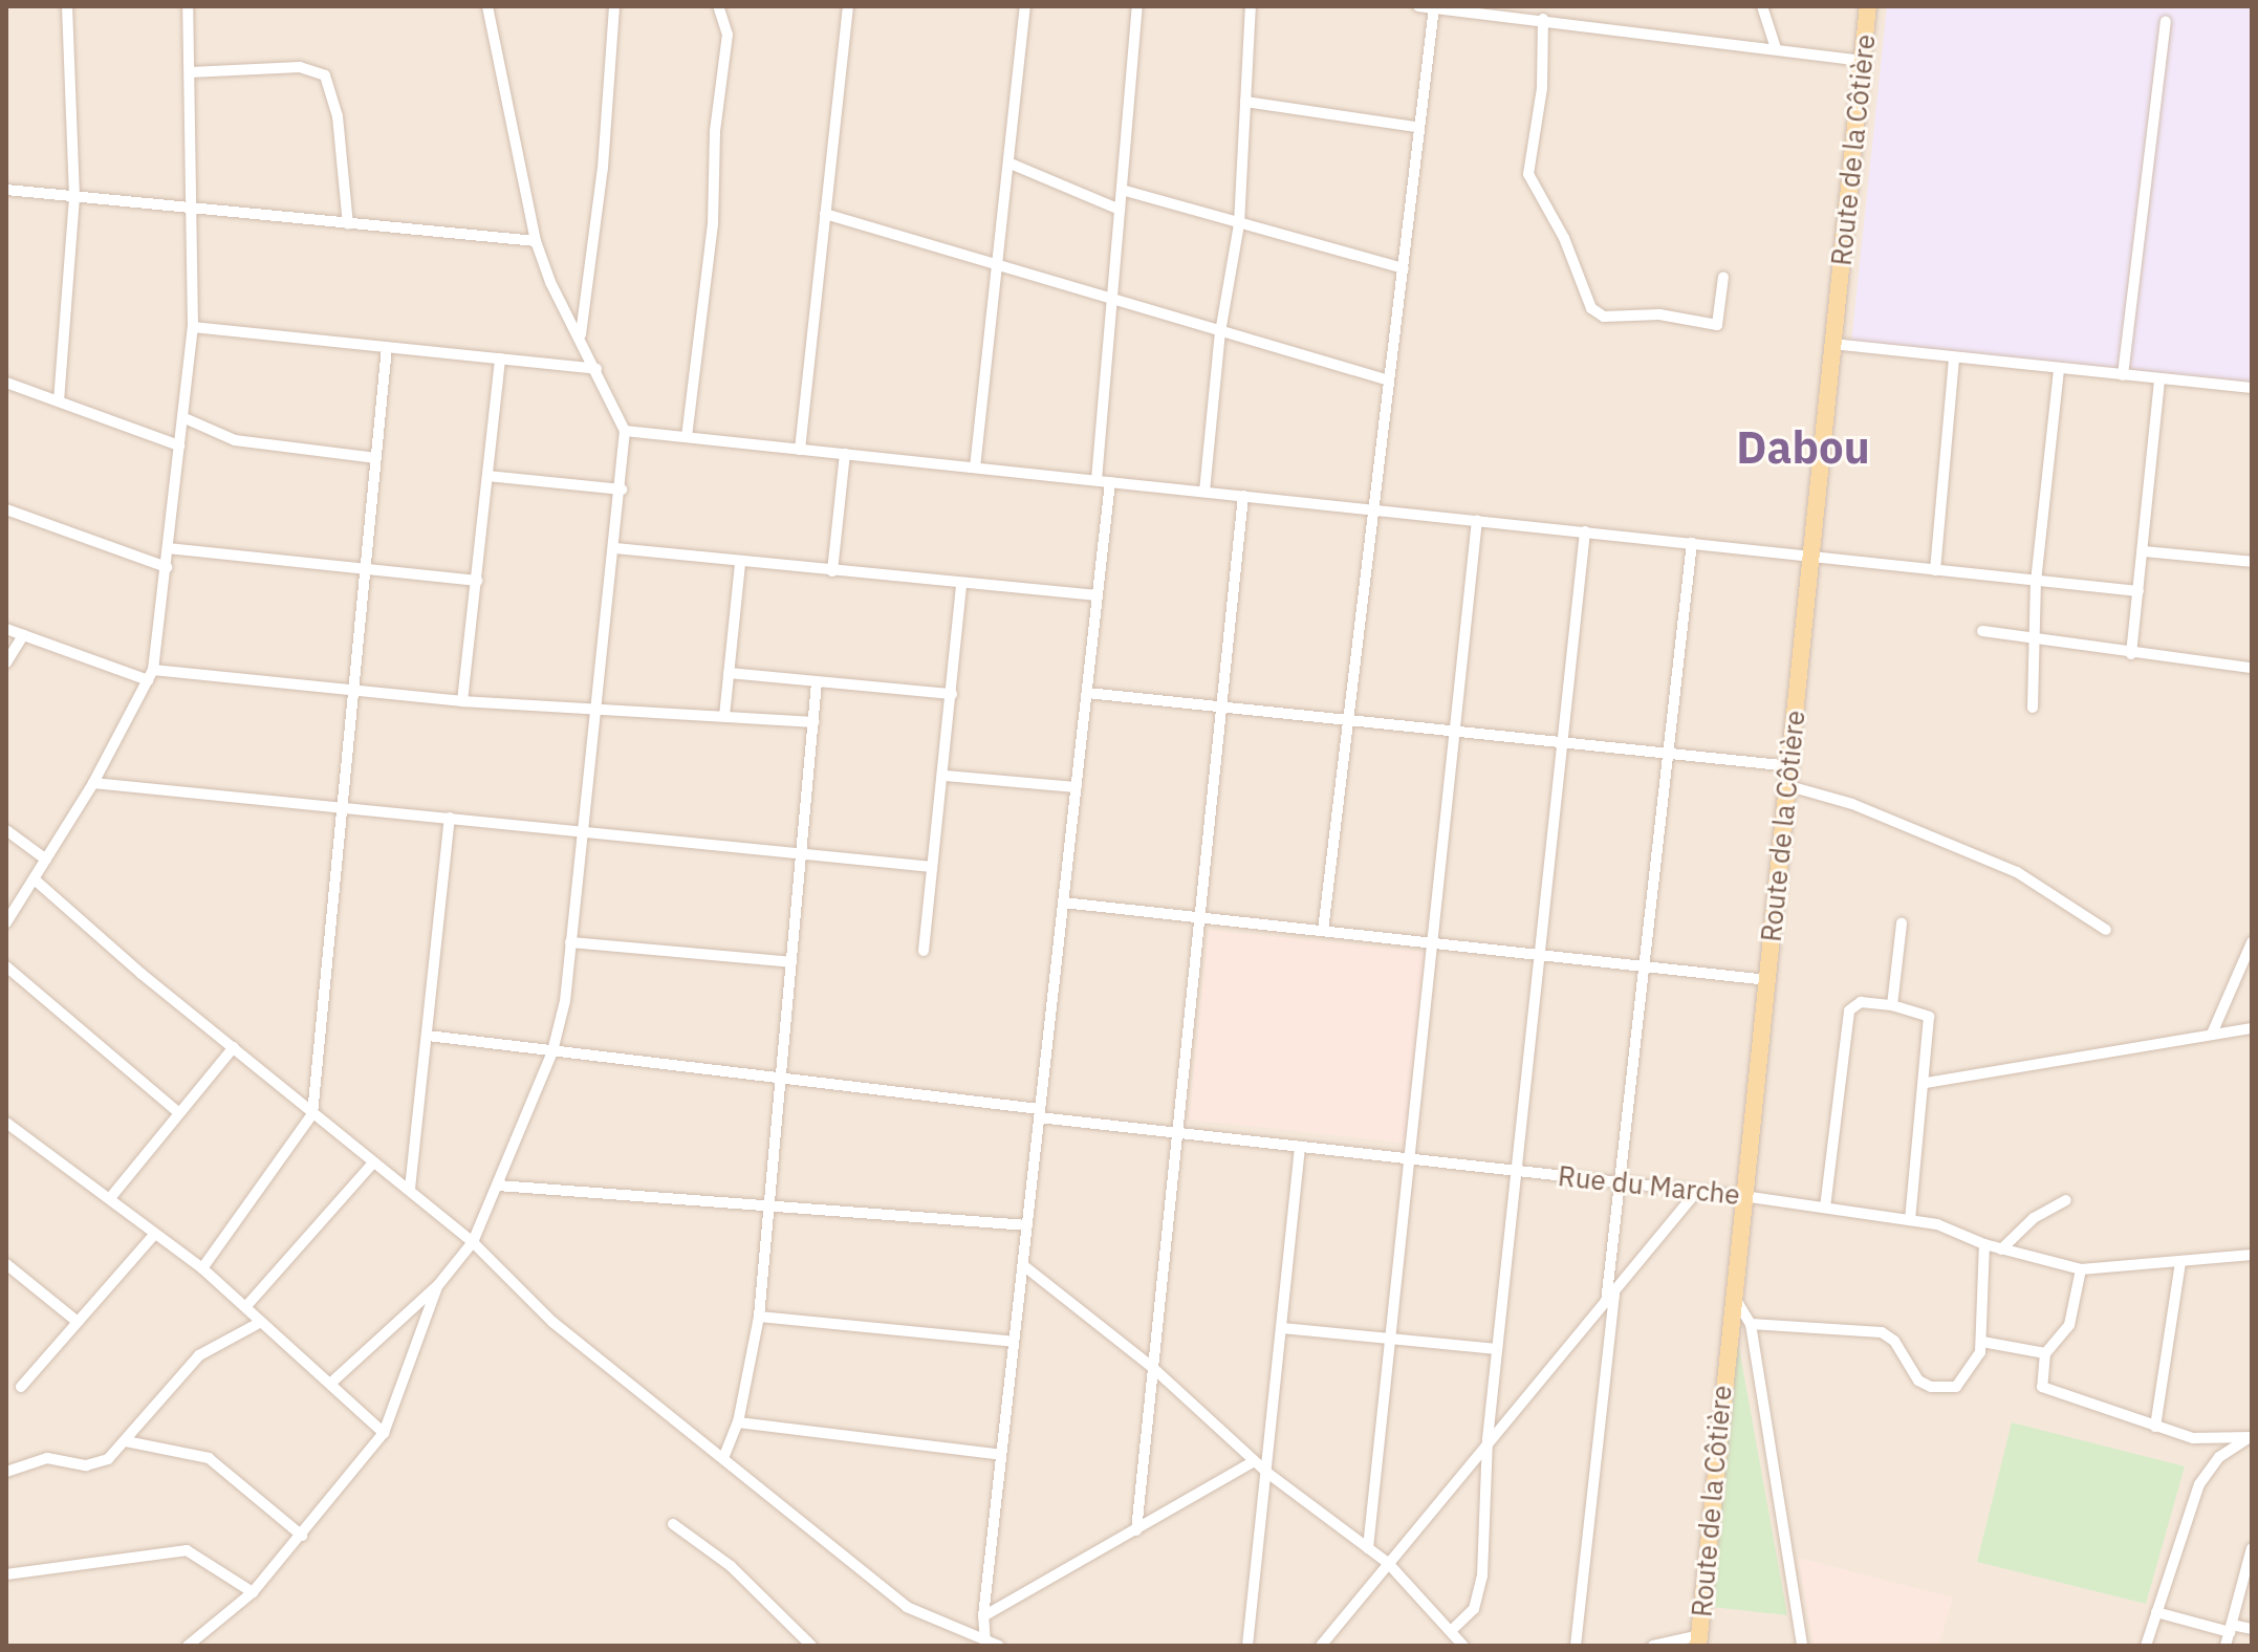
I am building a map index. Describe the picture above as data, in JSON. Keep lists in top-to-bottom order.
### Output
{
  "streets": {
    "main road": ["Route de la Côtière"],
    "street": ["Rue du Marche"]
  },
  "crossings": [
    ["Route de la Côtière", "Rue du Marche"]
  ],
  "districts": ["Dabou"]
}
